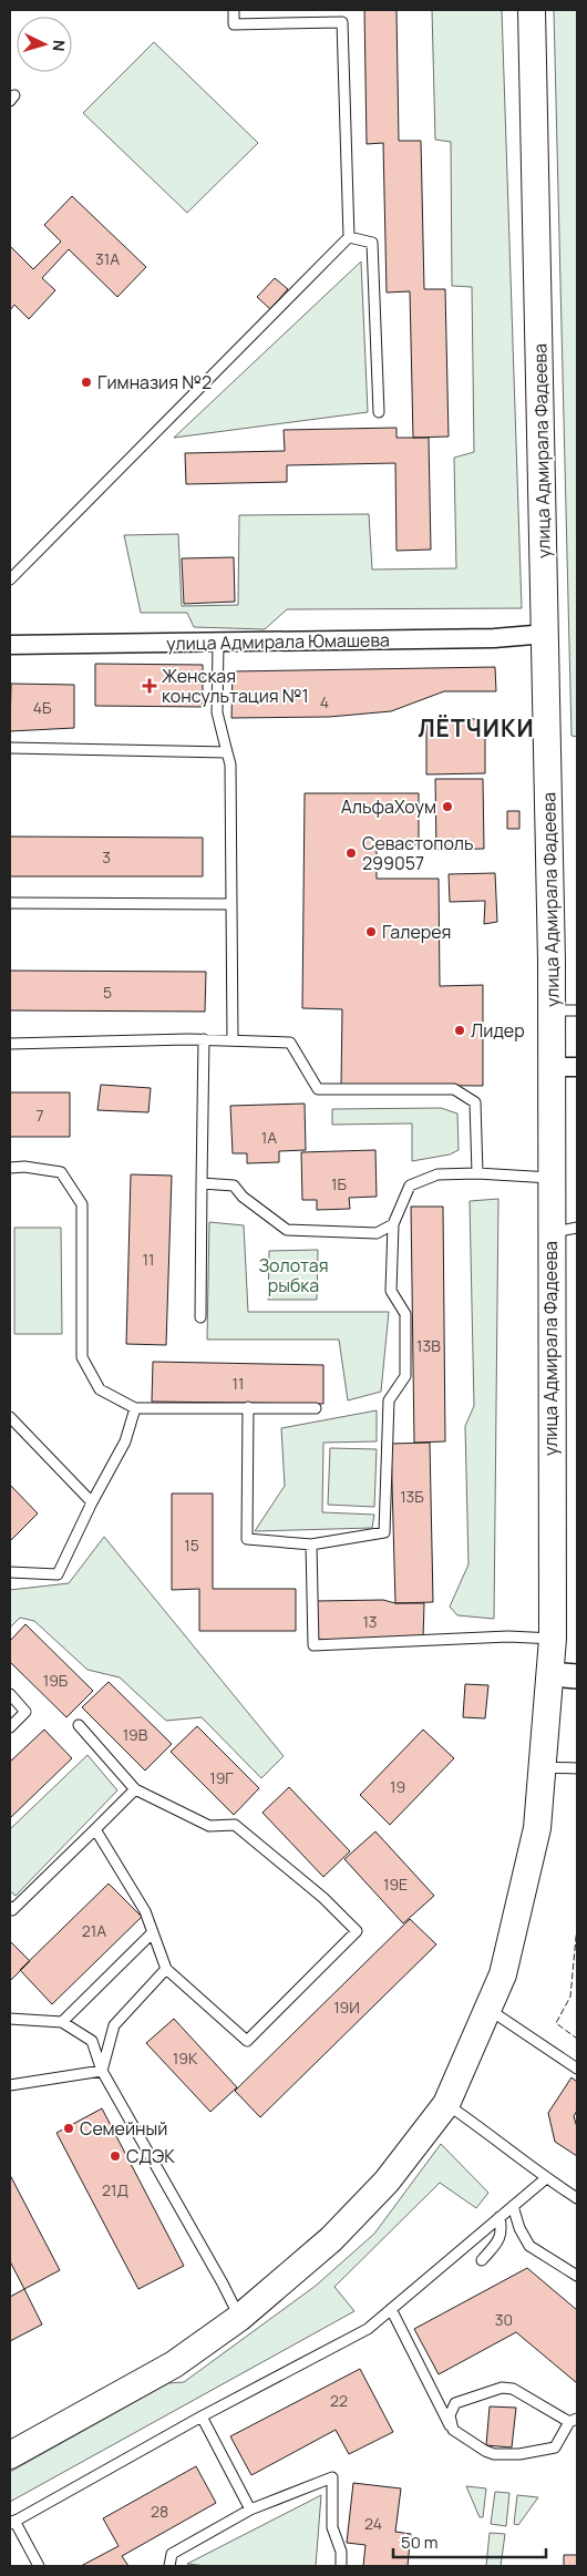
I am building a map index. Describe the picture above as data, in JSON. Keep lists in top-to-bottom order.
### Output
{
  "streets": {
    "main road": ["улица Адмирала Фадеева"],
    "street": ["улица Адмирала Юмашева"]
  },
  "crossings": [
    ["улица Адмирала Фадеева", "улица Адмирала Юмашева"]
  ],
  "districts": ["ЛЁТЧИКИ"],
  "parks": ["Золотая рыбка"],
  "places": {
    "other": [
      "Гимназия №2",
      "АльфаХоум",
      "Севастополь 299057",
      "Галерея",
      "Лидер",
      "Семейный",
      "СДЭК"
    ],
    "health": ["Женская консультация №1"]
  },
  "house_numbers": [
    "31А",
    "4",
    "4Б",
    "3",
    "5",
    "7",
    "1А",
    "1Б",
    "11",
    "13В",
    "11",
    "13Б",
    "15",
    "13",
    "19Б",
    "19В",
    "19Г",
    "19",
    "19Е",
    "21А",
    "19И",
    "19К",
    "21Д",
    "30",
    "22",
    "28",
    "24"
  ],
  "scale_bar": "50 m",
  "north": "right"
}
